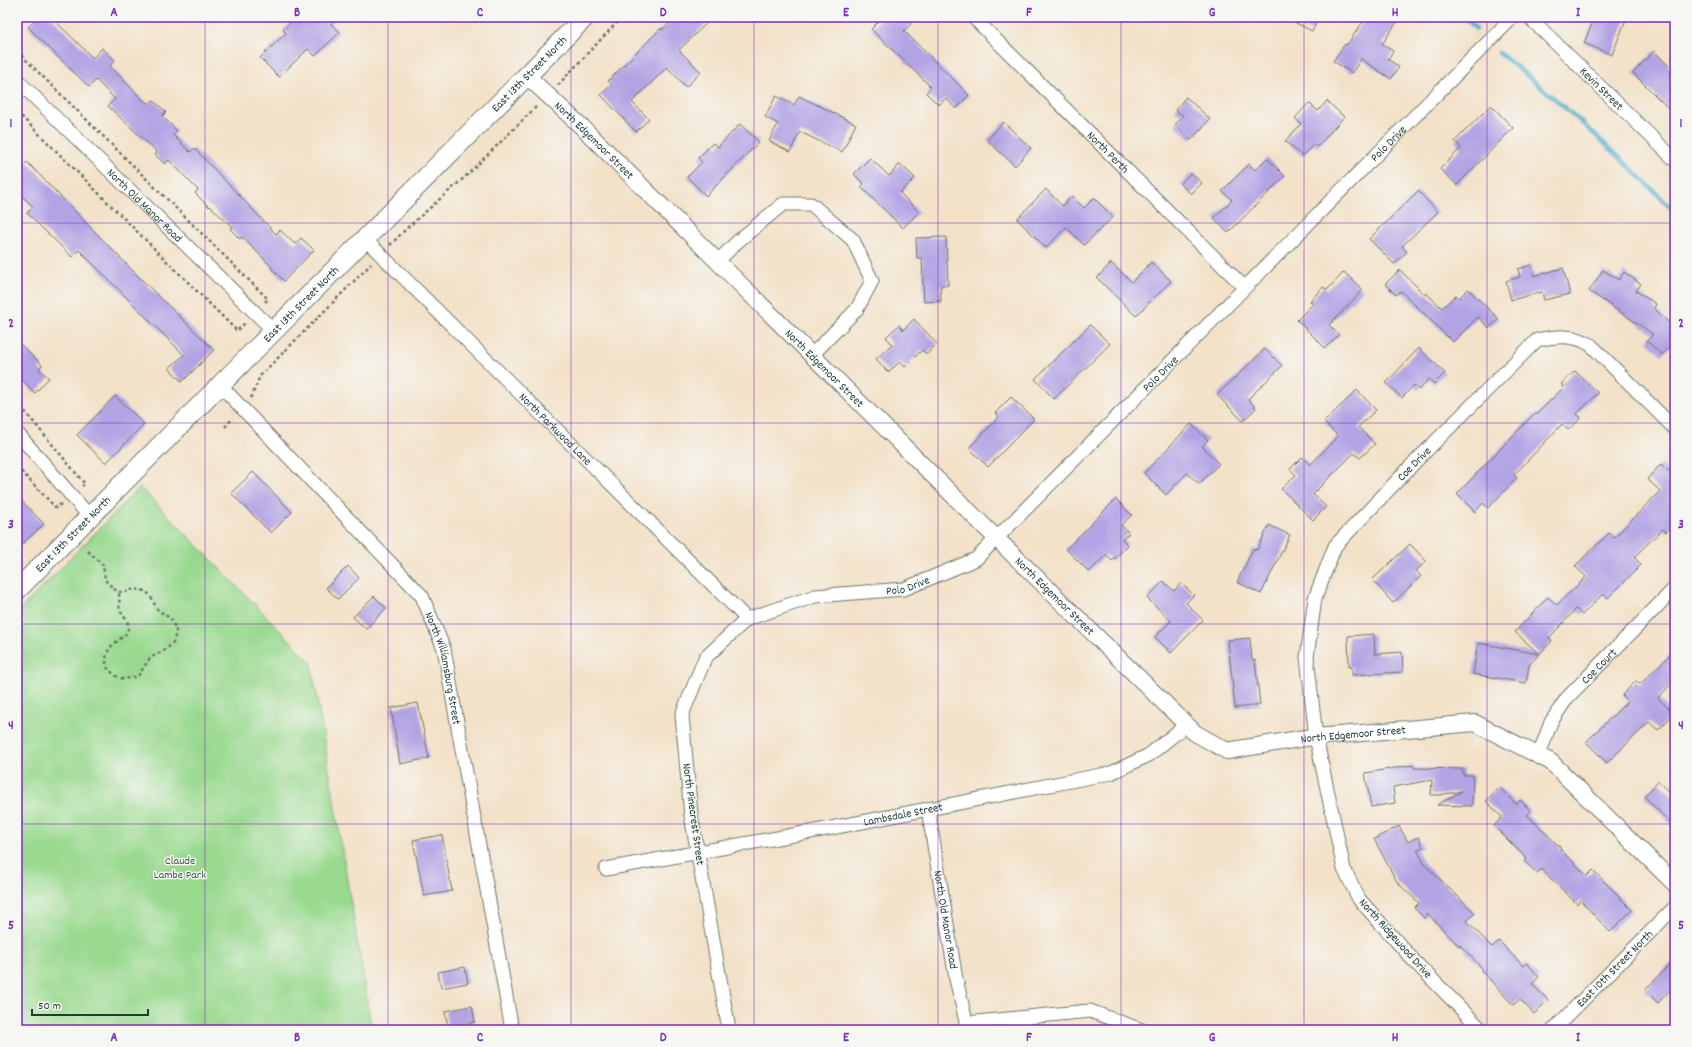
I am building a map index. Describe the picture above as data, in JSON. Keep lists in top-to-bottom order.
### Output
{
  "streets": {
    "main road": ["East 13th Street North"],
    "street": [
      "Kevin Street",
      "North Edgemoor Street",
      "Polo Drive",
      "North Perth",
      "North Old Manor Road",
      "North Parkwood Lane",
      "Coe Drive",
      "Coe Court",
      "North Williamsburg Street",
      "North Pinecrest Street",
      "Lambsdale Street",
      "North Ridgewood Drive",
      "East 10th Street North"
    ]
  },
  "crossings": [
    ["East 13th Street North", "North Edgemoor Street"],
    ["East 13th Street North", "North Old Manor Road"],
    ["East 13th Street North", "North Parkwood Lane"],
    ["East 13th Street North", "North Williamsburg Street"],
    ["North Edgemoor Street", "Polo Drive"],
    ["North Edgemoor Street", "Coe Drive"],
    ["North Edgemoor Street", "Coe Court"],
    ["North Edgemoor Street", "Lambsdale Street"],
    ["North Edgemoor Street", "North Ridgewood Drive"],
    ["Polo Drive", "North Perth"],
    ["Polo Drive", "North Parkwood Lane"],
    ["Polo Drive", "North Pinecrest Street"],
    ["North Old Manor Road", "Lambsdale Street"],
    ["North Parkwood Lane", "North Pinecrest Street"],
    ["Coe Drive", "North Ridgewood Drive"],
    ["North Pinecrest Street", "Lambsdale Street"]
  ],
  "parks": ["Claude Lambe Park"],
  "scale_bar": "50 m",
  "grid": {
    "columns": [
      "A",
      "B",
      "C",
      "D",
      "E",
      "F",
      "G",
      "H",
      "I"
    ],
    "rows": [
      "1",
      "2",
      "3",
      "4",
      "5"
    ]
  }
}
